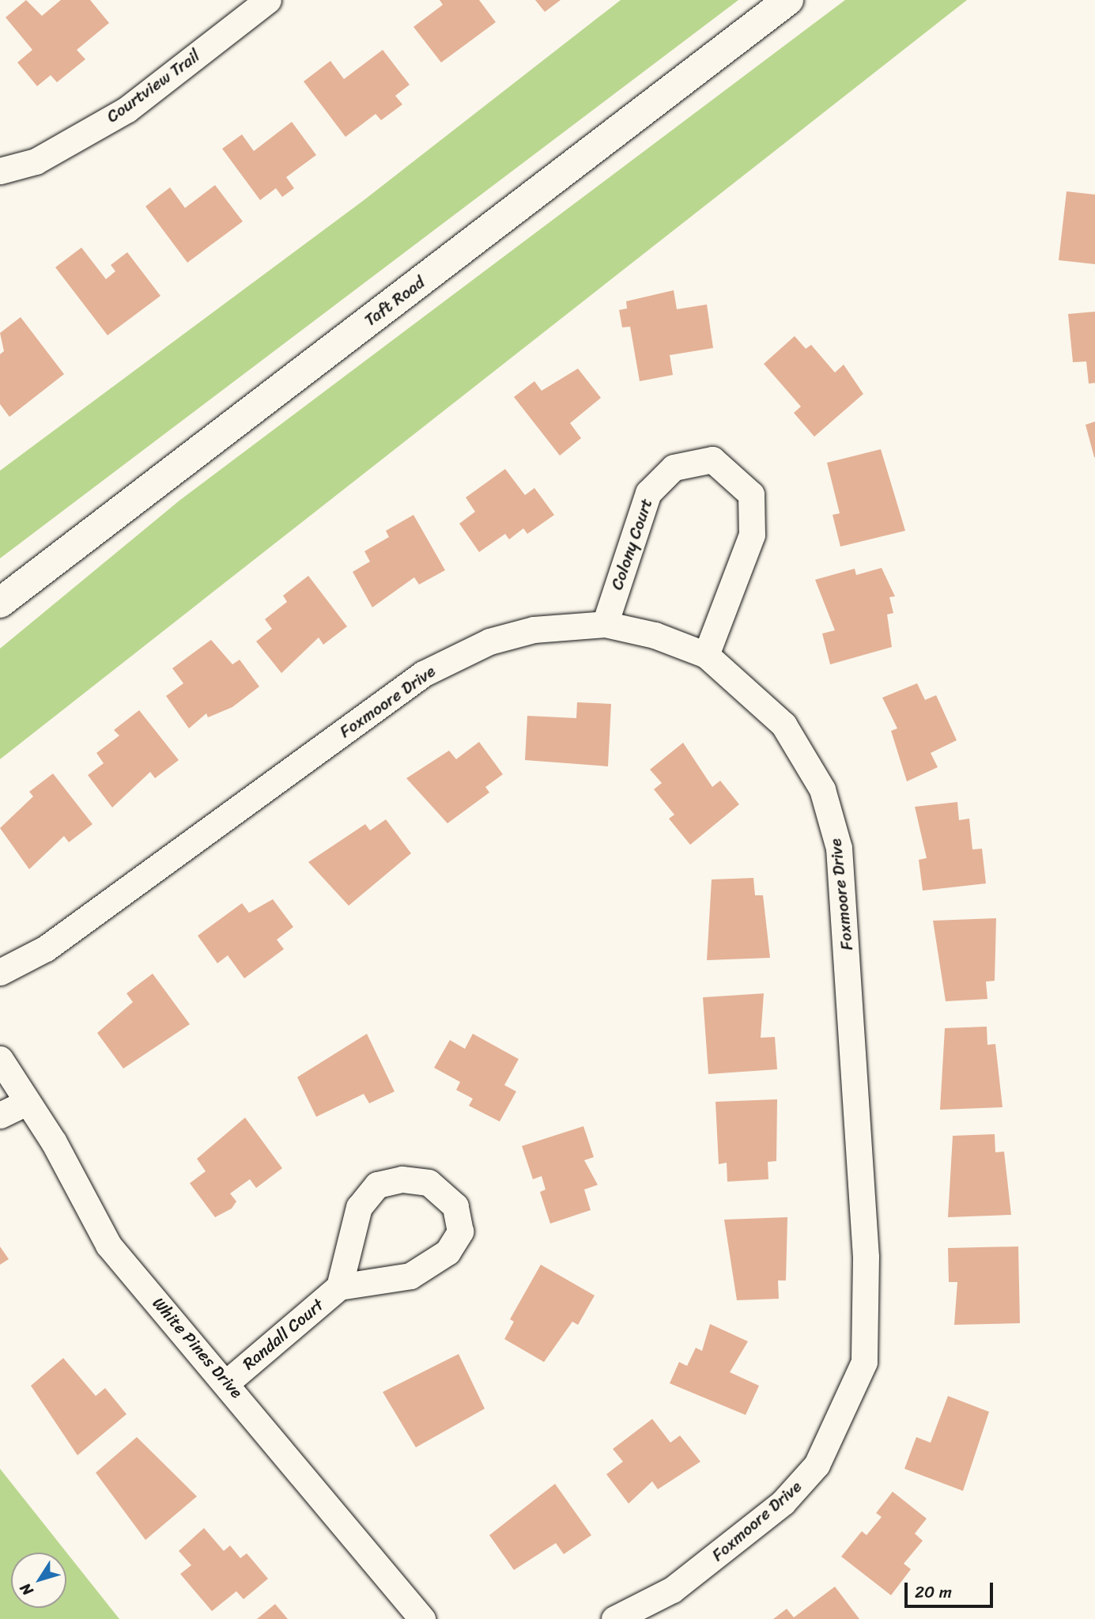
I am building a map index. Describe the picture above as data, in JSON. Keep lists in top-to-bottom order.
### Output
{
  "streets": {
    "street": [
      "Courtview Trail",
      "Taft Road",
      "Colony Court",
      "Foxmoore Drive",
      "Randall Court",
      "White Pines Drive"
    ]
  },
  "crossings": [
    ["Colony Court", "Foxmoore Drive"],
    ["Randall Court", "White Pines Drive"]
  ],
  "scale_bar": "20 m",
  "north": "bottom left"
}
